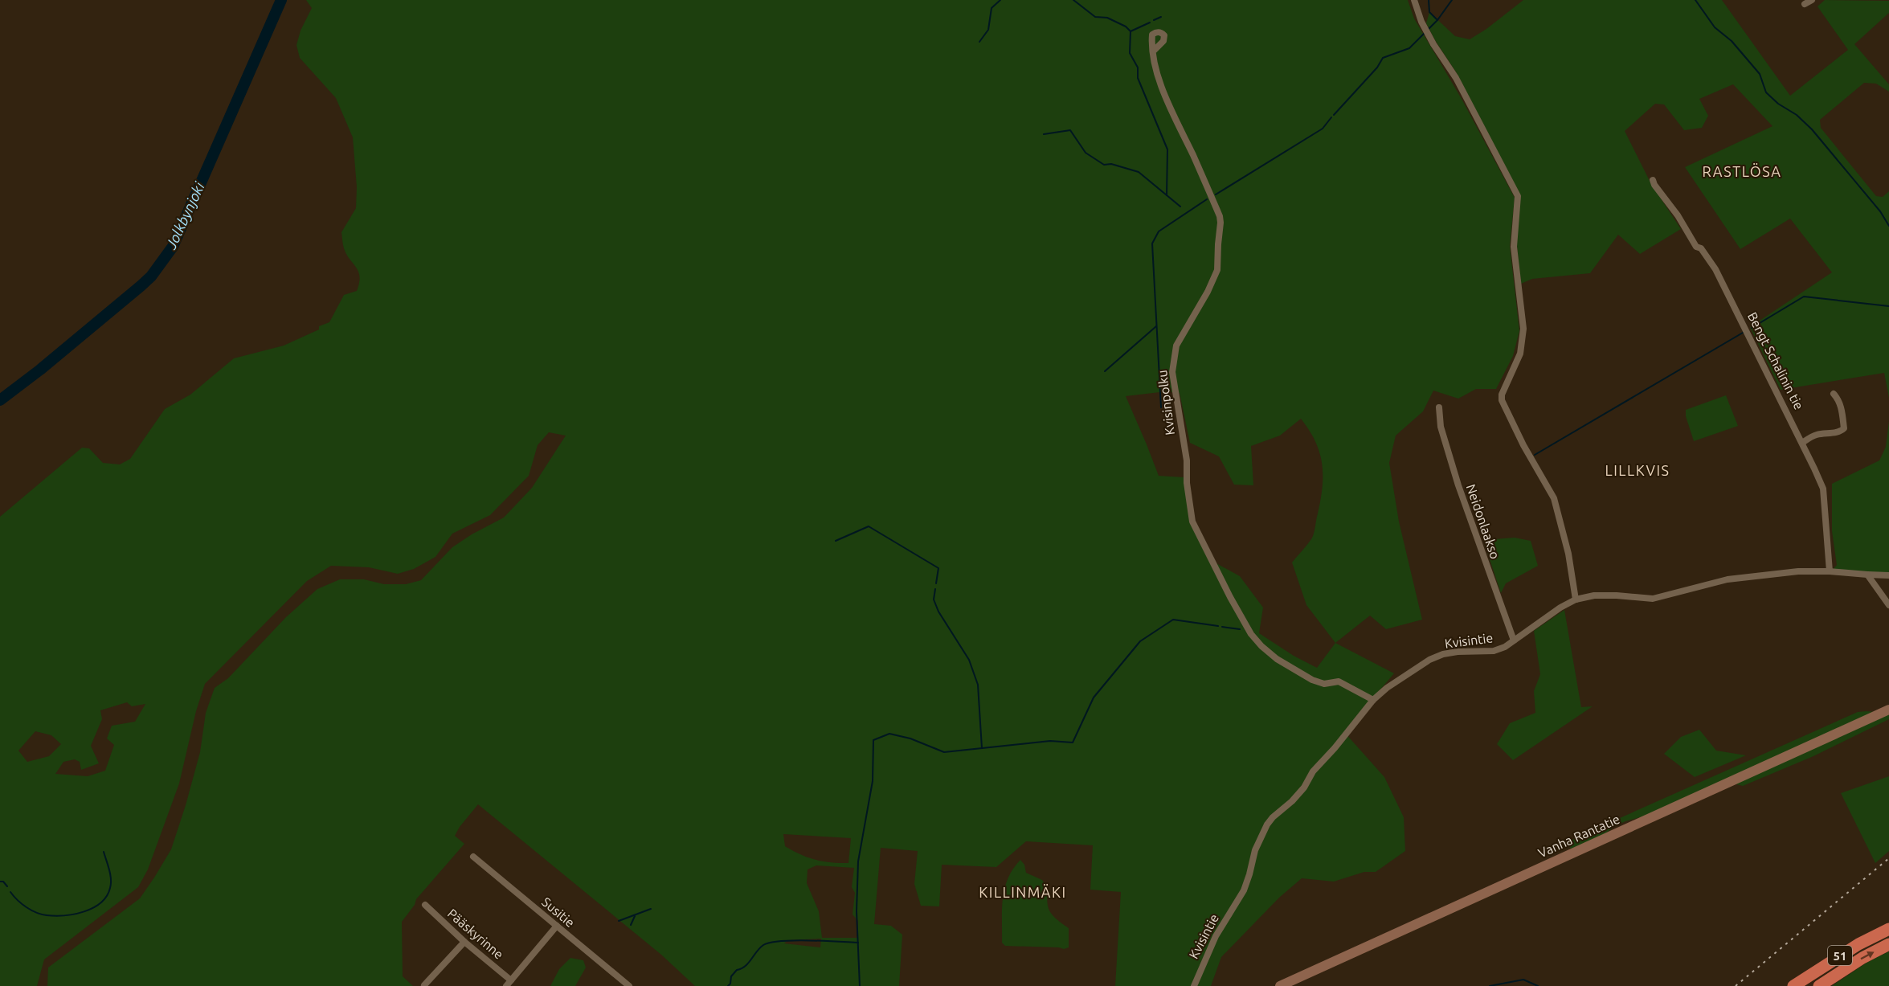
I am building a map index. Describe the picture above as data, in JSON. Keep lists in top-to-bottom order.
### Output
{
  "streets": {
    "highway": ["51"],
    "main road": ["Vanha Rantatie"],
    "street": [
      "Bengt Schalinin tie",
      "Kvisinpolku",
      "Neidonlaakso",
      "Kvisintie",
      "Susitie",
      "Pääskyrinne"
    ]
  },
  "crossings": [
    ["Bengt Schalinin tie", "Kvisintie"],
    ["Kvisinpolku", "Kvisintie"],
    ["Neidonlaakso", "Kvisintie"]
  ],
  "districts": ["RASTLÖSA", "LILLKVIS", "KILLINMÄKI"],
  "water": ["Jolkbynjoki"]
}
